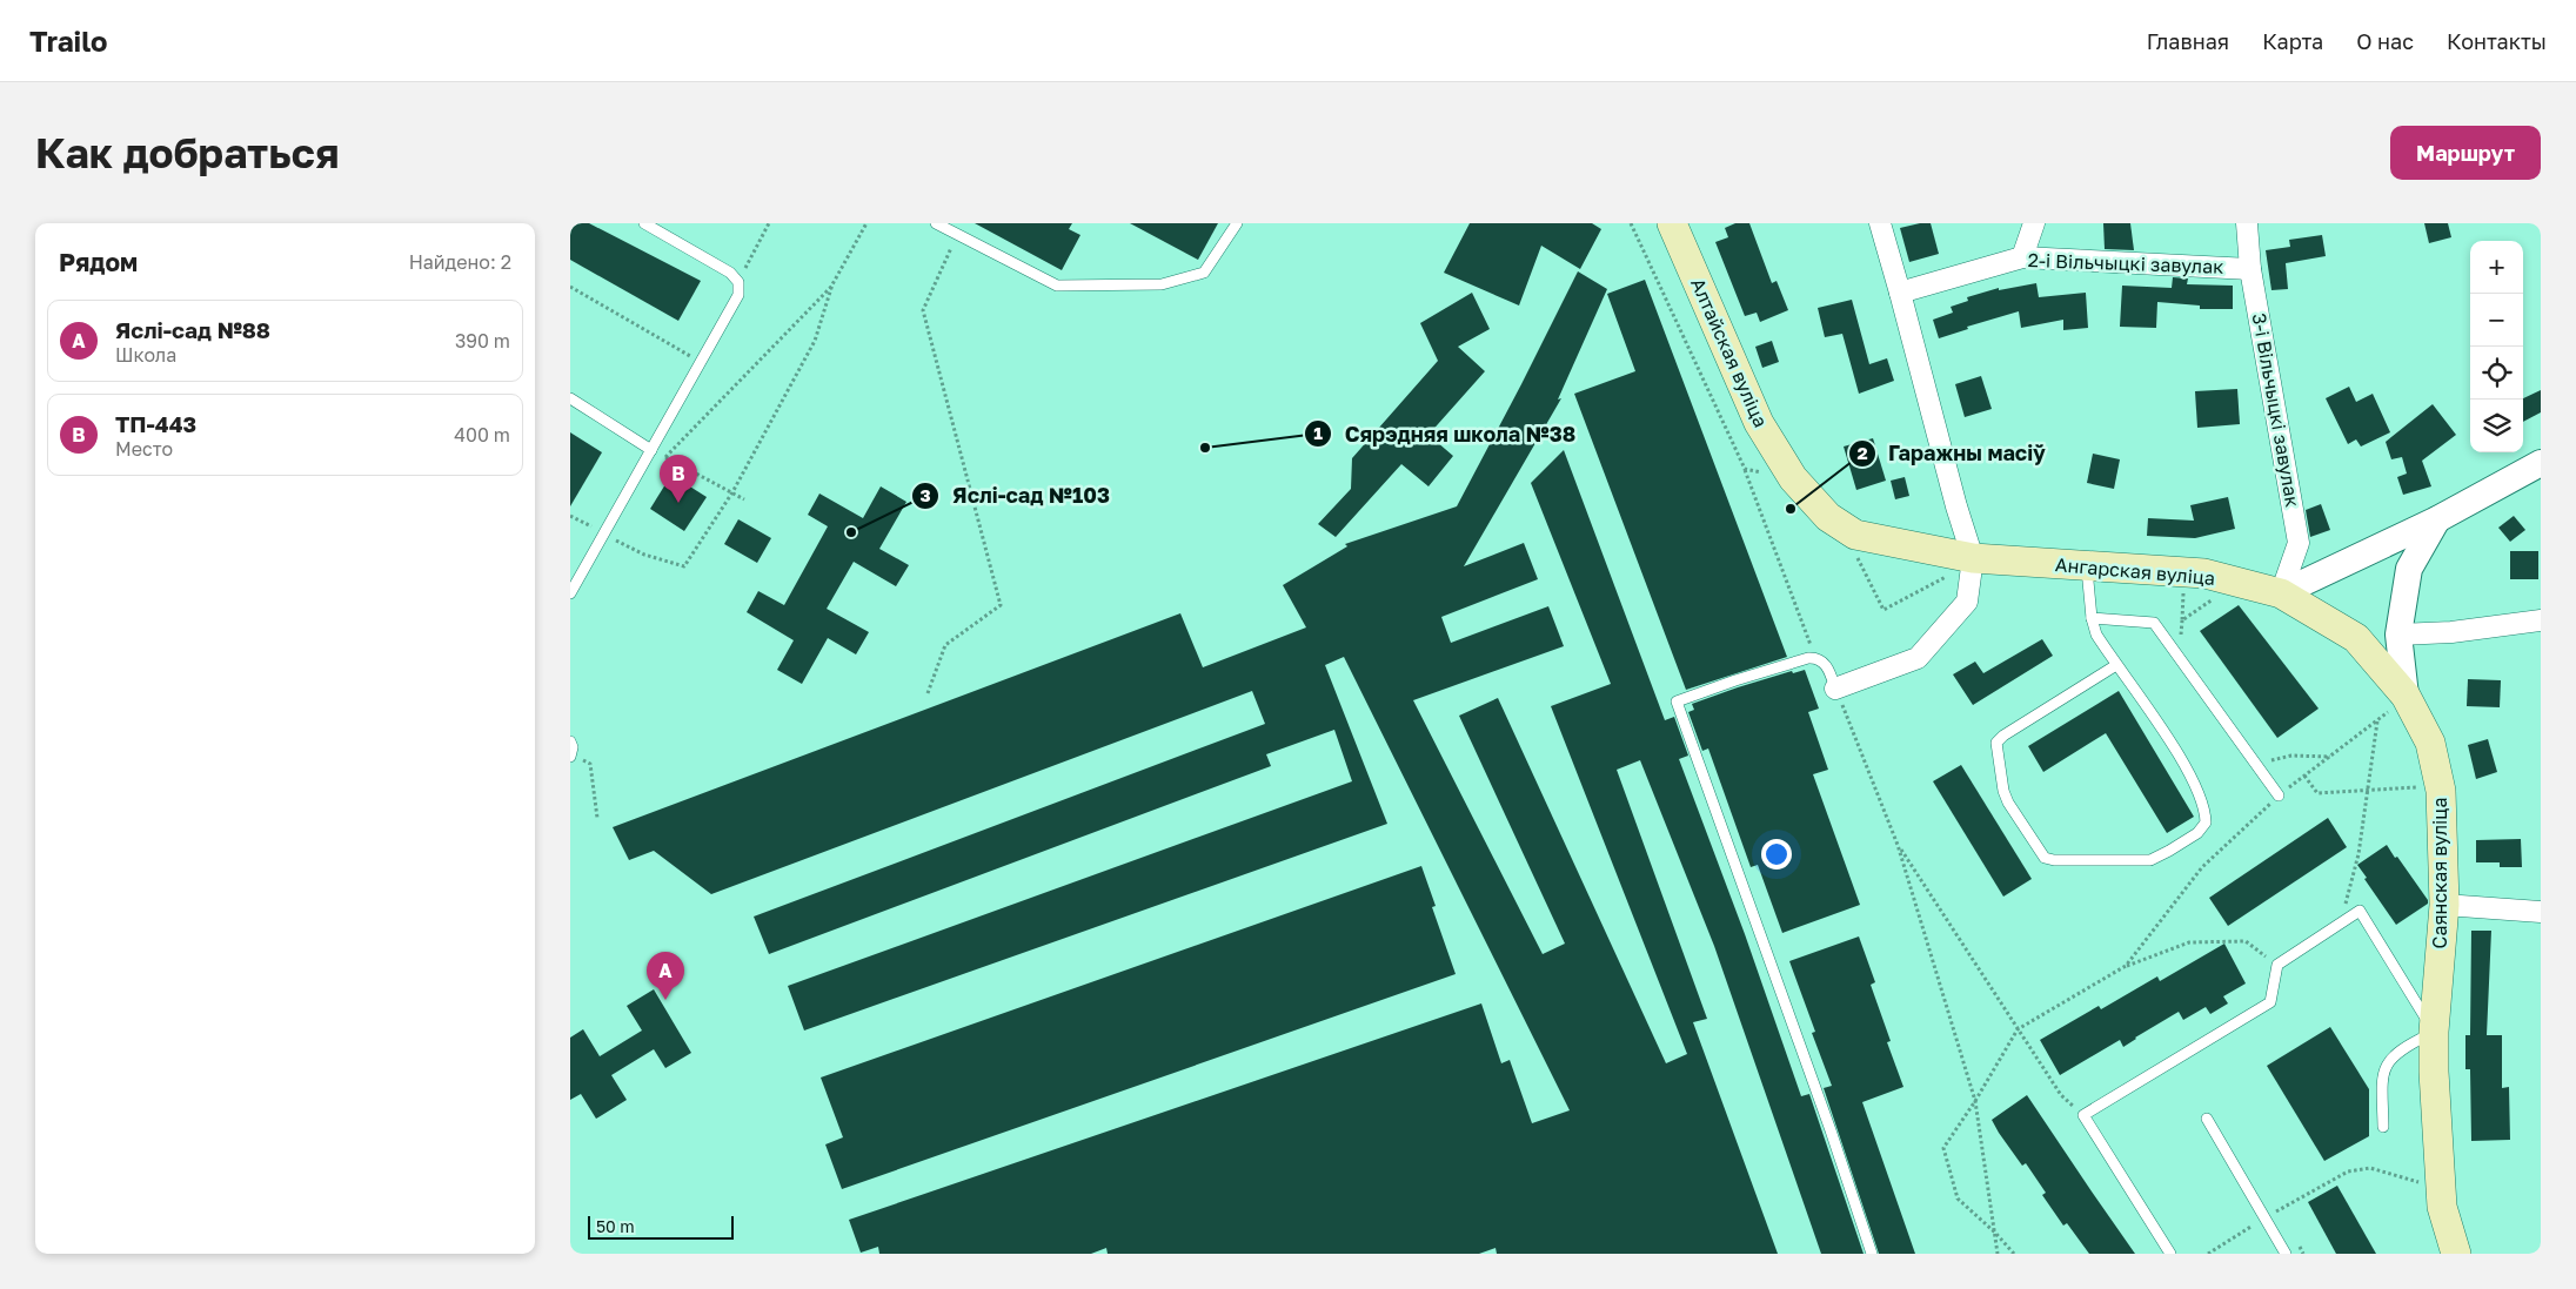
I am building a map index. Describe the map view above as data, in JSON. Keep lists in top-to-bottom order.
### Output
{
  "streets": {
    "main road": ["Алтайская вуліца", "Ангарская вуліца", "Саянская вуліца"],
    "street": ["2-і Вільчыцкі завулак", "3-і Вільчыцкі завулак"]
  },
  "crossings": [
    ["2-і Вільчыцкі завулак", "3-і Вільчыцкі завулак"],
    ["Алтайская вуліца", "Ангарская вуліца"],
    ["3-і Вільчыцкі завулак", "Ангарская вуліца"],
    ["3-і Вільчыцкі завулак", "Саянская вуліца"],
    ["Ангарская вуліца", "Саянская вуліца"]
  ],
  "places": ["Сярэдняя школа №38", "Гаражны масіў", "Яслі-сад №103"],
  "scale_bar": "50 m",
  "page": {
    "header": "Trailo",
    "nav": [
      "Главная",
      "Карта",
      "О нас",
      "Контакты"
    ],
    "buttons": "Маршрут",
    "title": "Как добраться",
    "heading": ["Рядом", "Найдено: 2"],
    "map_buttons": ["+", "−"],
    "list": [
      {
        "mark": "A",
        "name": "Яслі-сад №88",
        "note": "Школа",
        "value": "390 m"
      },
      {
        "mark": "B",
        "name": "ТП-443",
        "note": "Место",
        "value": "400 m"
      }
    ],
    "pins": ["B", "A"],
    "scale": "50 m"
  }
}
